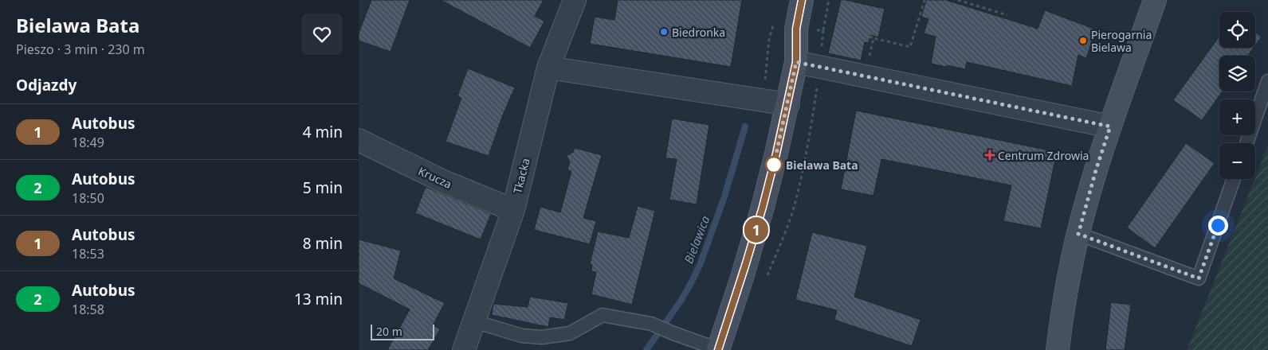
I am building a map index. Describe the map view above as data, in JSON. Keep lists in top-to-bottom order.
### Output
{
  "streets": {
    "street": ["Tkacka", "Krucza"]
  },
  "crossings": [
    ["Tkacka", "Krucza"]
  ],
  "water": ["Bielawica"],
  "places": {
    "other": ["Biedronka", "Pierogarnia Bielawa", "Bielawa Bata"],
    "health": ["Centrum Zdrowia"]
  },
  "lines": ["bus line 1"],
  "scale_bar": "20 m",
  "page": {
    "heading": [
      ["Bielawa Bata", "Pieszo · 3 min · 230 m"],
      "Odjazdy"
    ],
    "on_map": "1",
    "map_buttons": ["+", "−"],
    "list": [
      {
        "mark": "1",
        "name": "Autobus",
        "note": "18:49",
        "value": "4 min"
      },
      {
        "mark": "2",
        "name": "Autobus",
        "note": "18:50",
        "value": "5 min"
      },
      {
        "mark": "1",
        "name": "Autobus",
        "note": "18:53",
        "value": "8 min"
      },
      {
        "mark": "2",
        "name": "Autobus",
        "note": "18:58",
        "value": "13 min"
      }
    ],
    "scale": "20 m"
  }
}
